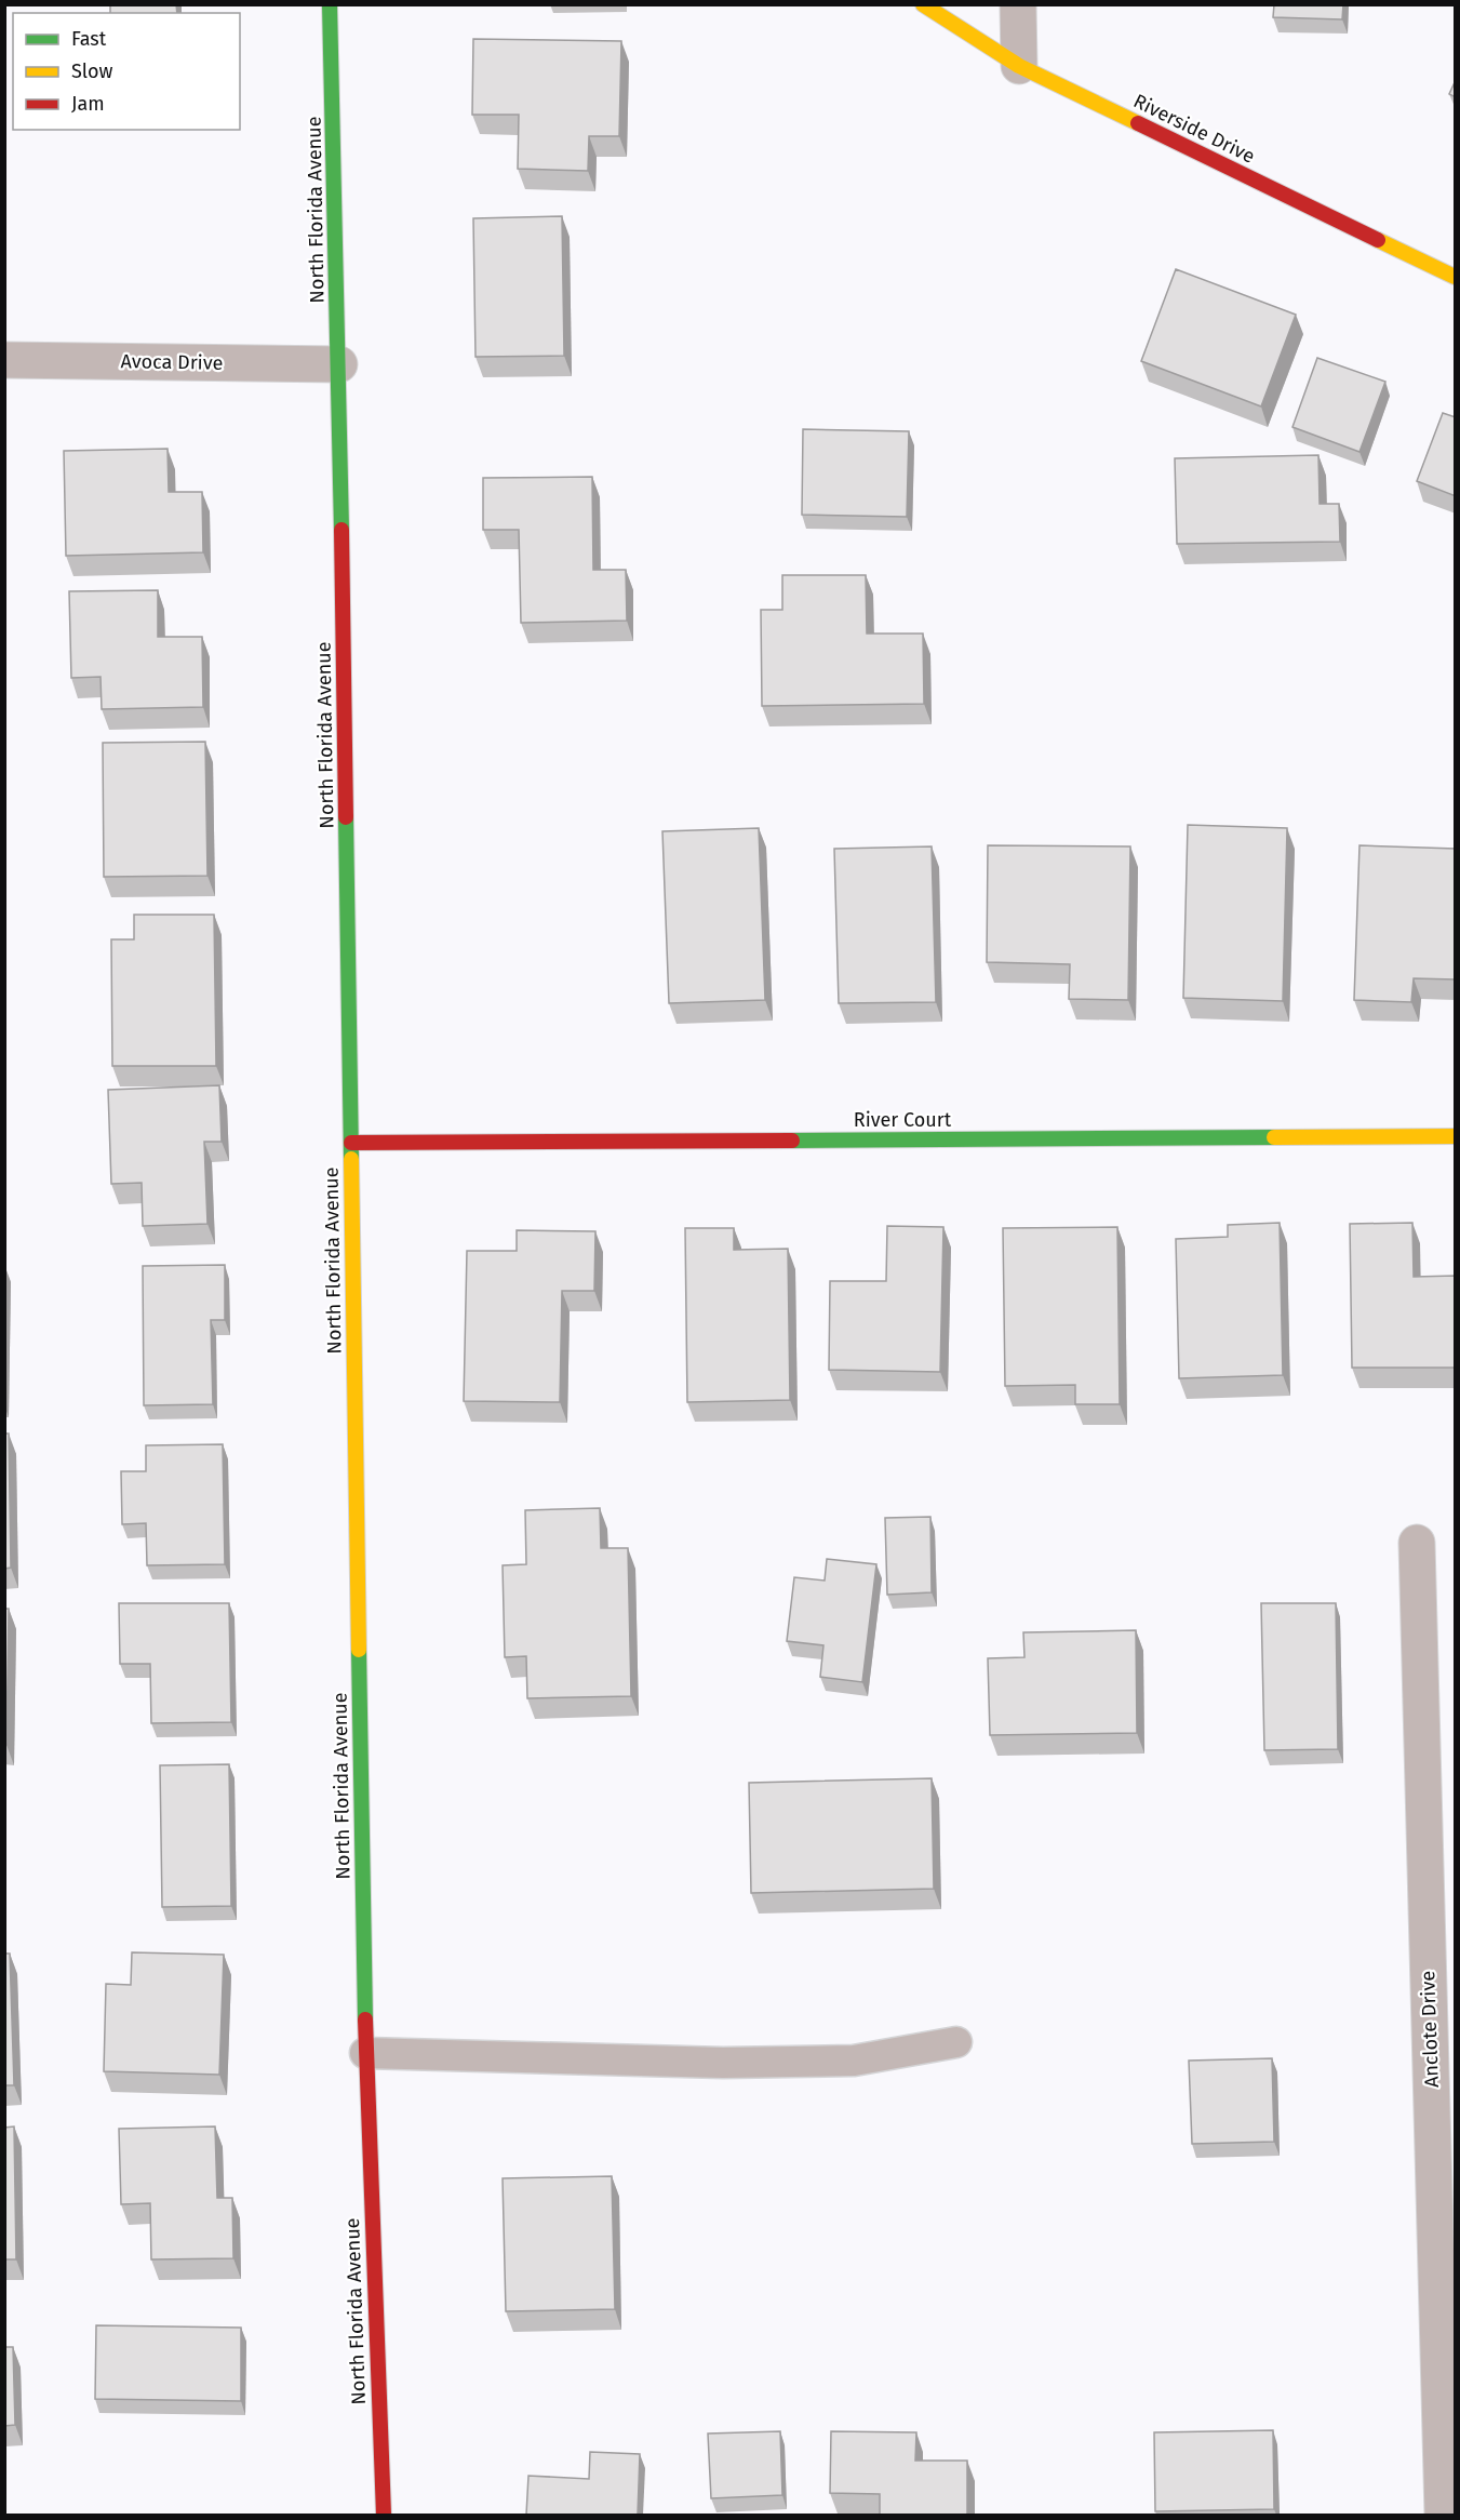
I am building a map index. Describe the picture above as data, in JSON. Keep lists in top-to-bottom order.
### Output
{
  "streets": {
    "street": [
      "Riverside Drive",
      "North Florida Avenue",
      "Avoca Drive",
      "River Court",
      "Anclote Drive"
    ]
  },
  "crossings": [
    ["North Florida Avenue", "Avoca Drive"],
    ["North Florida Avenue", "River Court"]
  ],
  "legend": ["Fast", "Slow", "Jam"]
}
